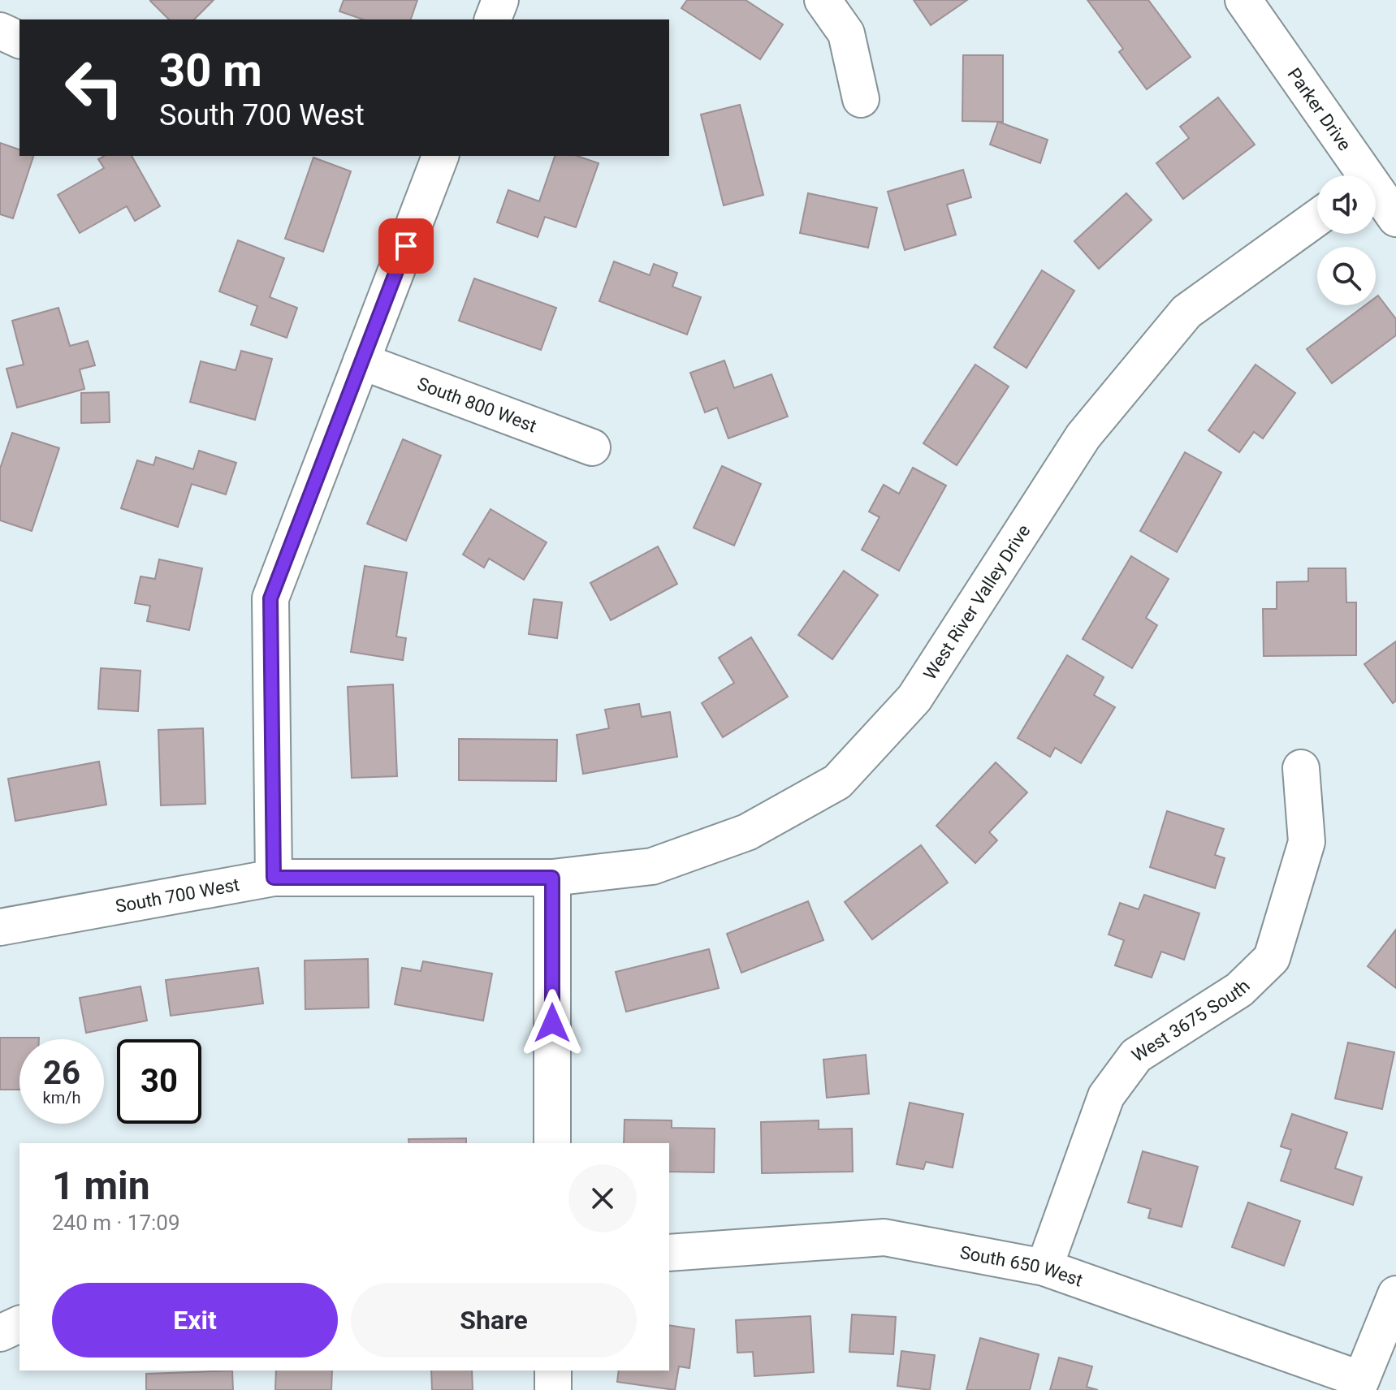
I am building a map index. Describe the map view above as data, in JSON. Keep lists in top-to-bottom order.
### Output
{
  "streets": {
    "street": [
      "Parker Drive",
      "South 800 West",
      "West River Valley Drive",
      "South 700 West",
      "West 3675 South",
      "South 650 West"
    ]
  },
  "crossings": [
    ["West River Valley Drive", "South 700 West"],
    ["West 3675 South", "South 650 West"]
  ],
  "page": {
    "turn": ["30 m", "South 700 West"],
    "speed": "26 km/h",
    "limit": "30",
    "heading": ["1 min", "240 m · 17:09"],
    "buttons": ["Exit", "Share"]
  }
}
